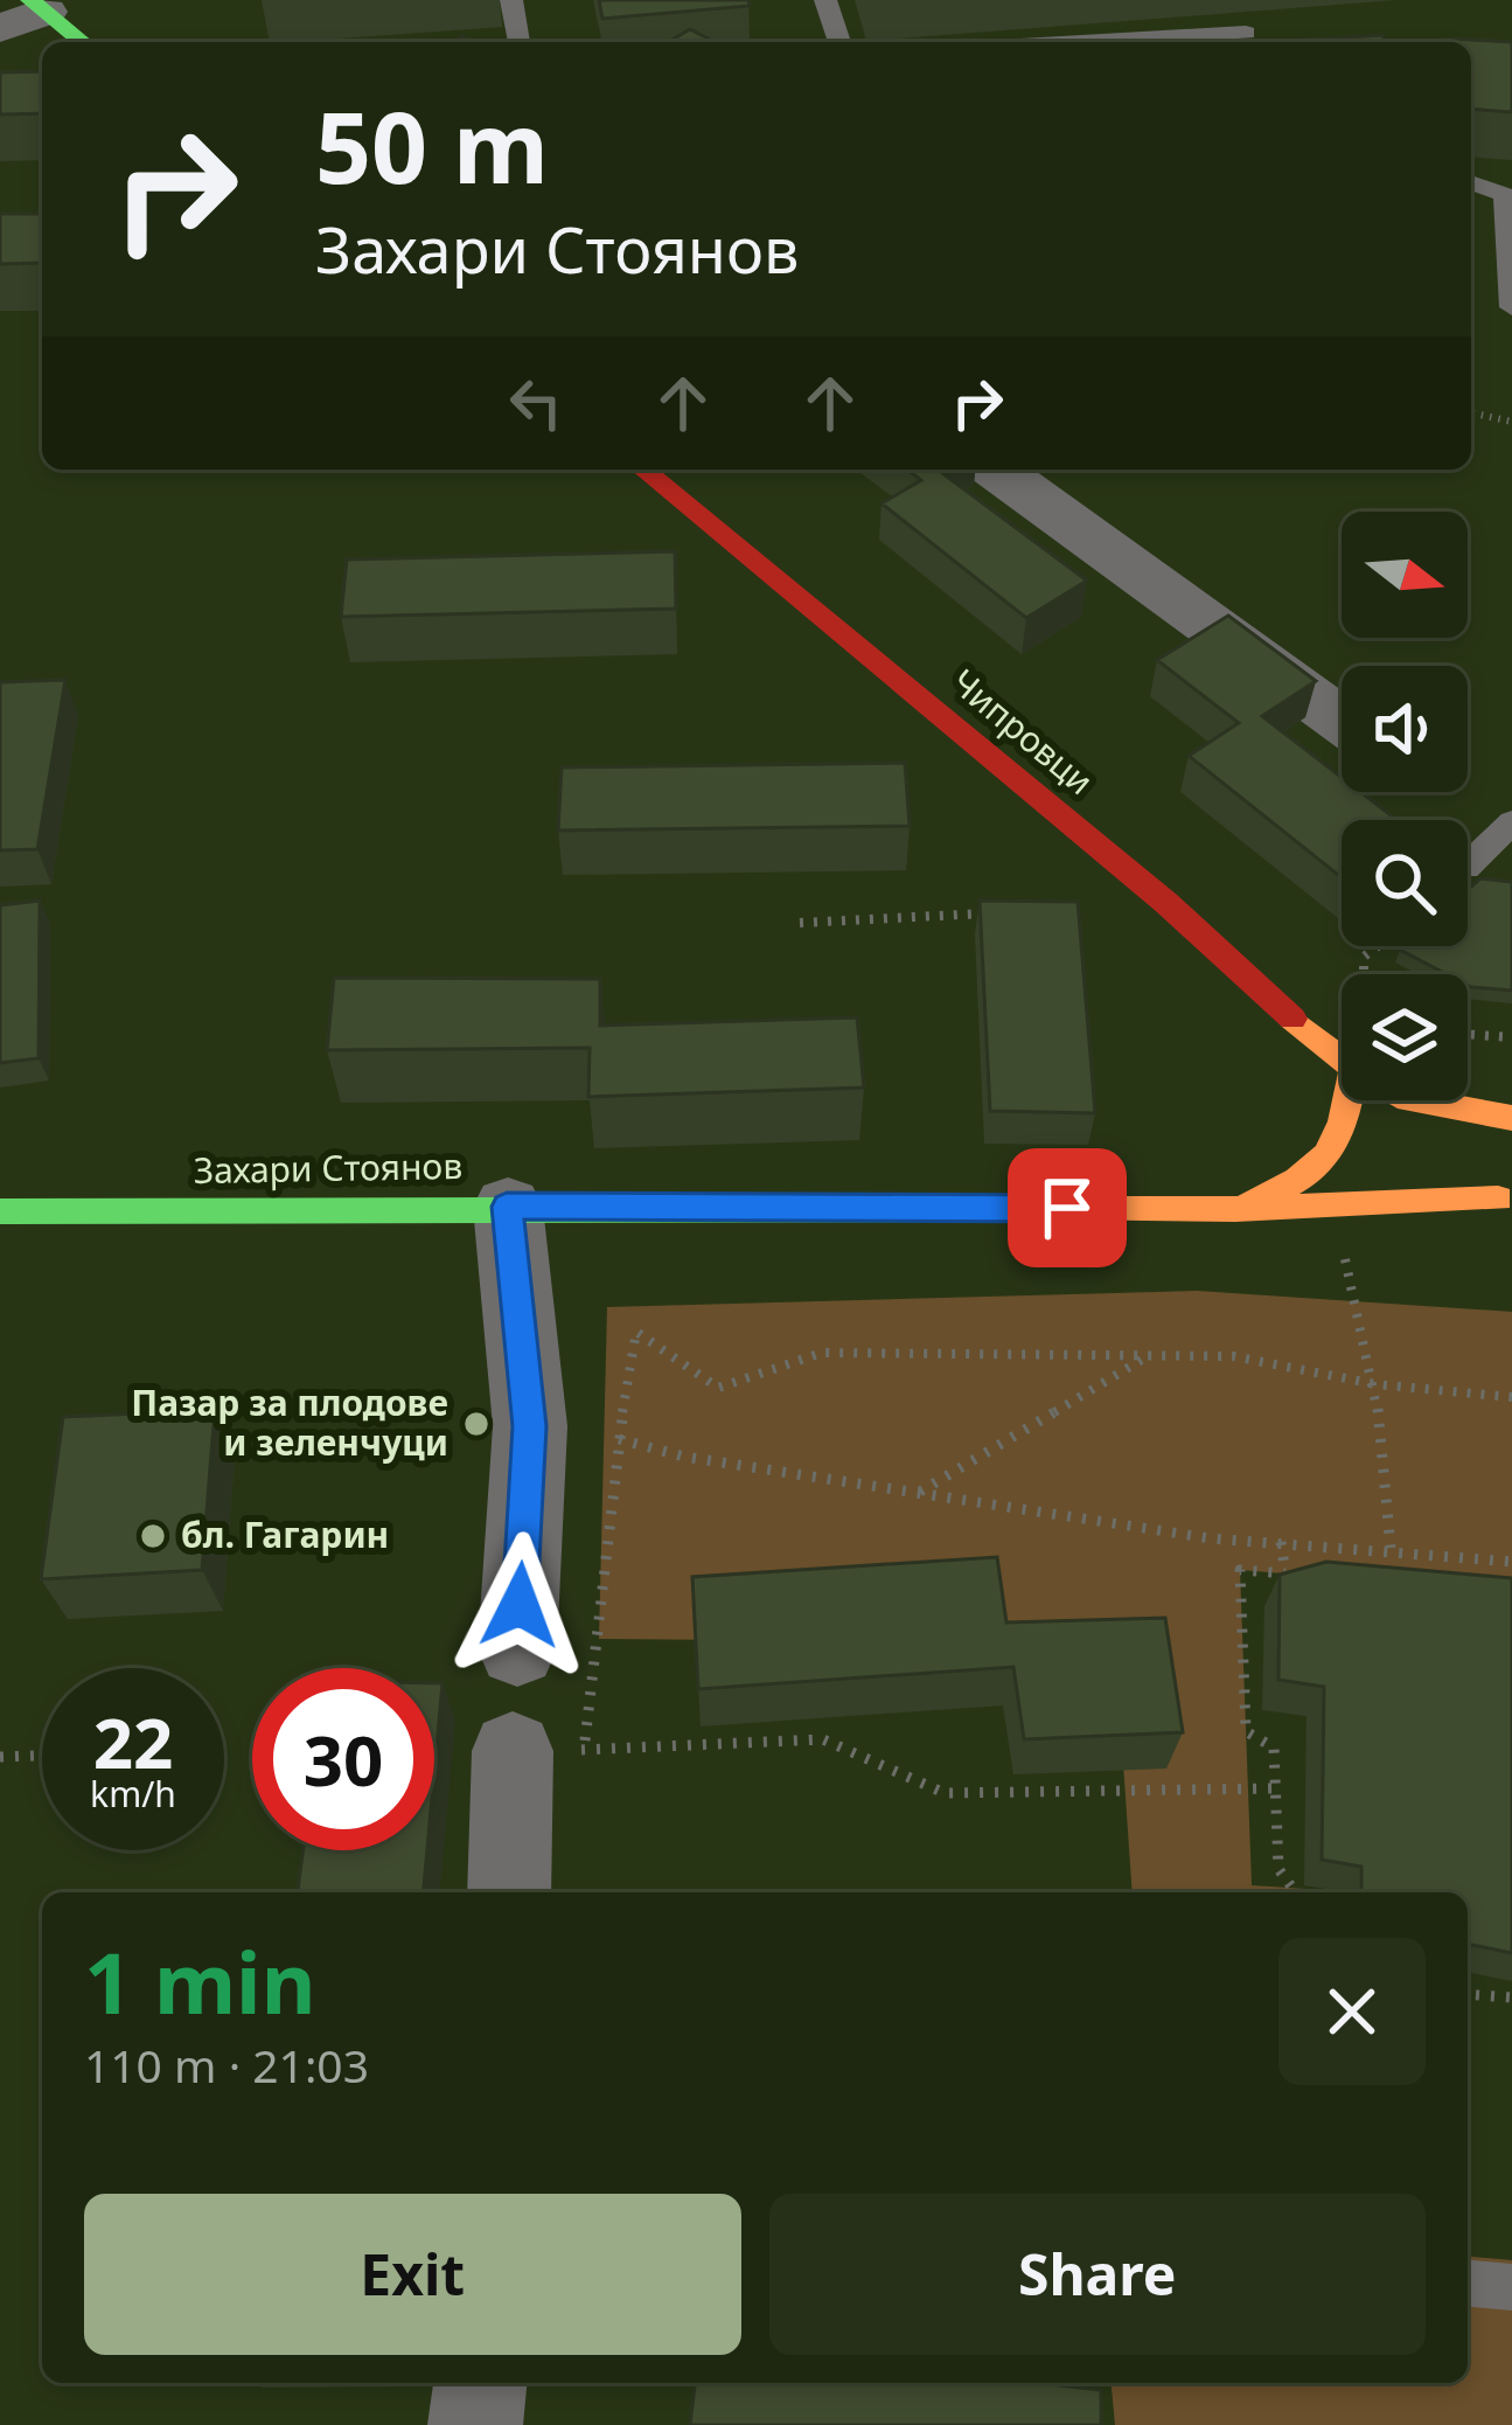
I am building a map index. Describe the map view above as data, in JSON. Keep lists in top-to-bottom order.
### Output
{
  "streets": {
    "main road": ["Чипровци", "Захари Стоянов"]
  },
  "places": ["Пазар за плодове и зеленчуци", "бл. Гагарин"],
  "north": "right",
  "page": {
    "turn": ["50 m", "Захари Стоянов"],
    "speed": "22 km/h",
    "limit": "30",
    "heading": ["1 min", "110 m · 21:03"],
    "buttons": ["Exit", "Share"]
  }
}
